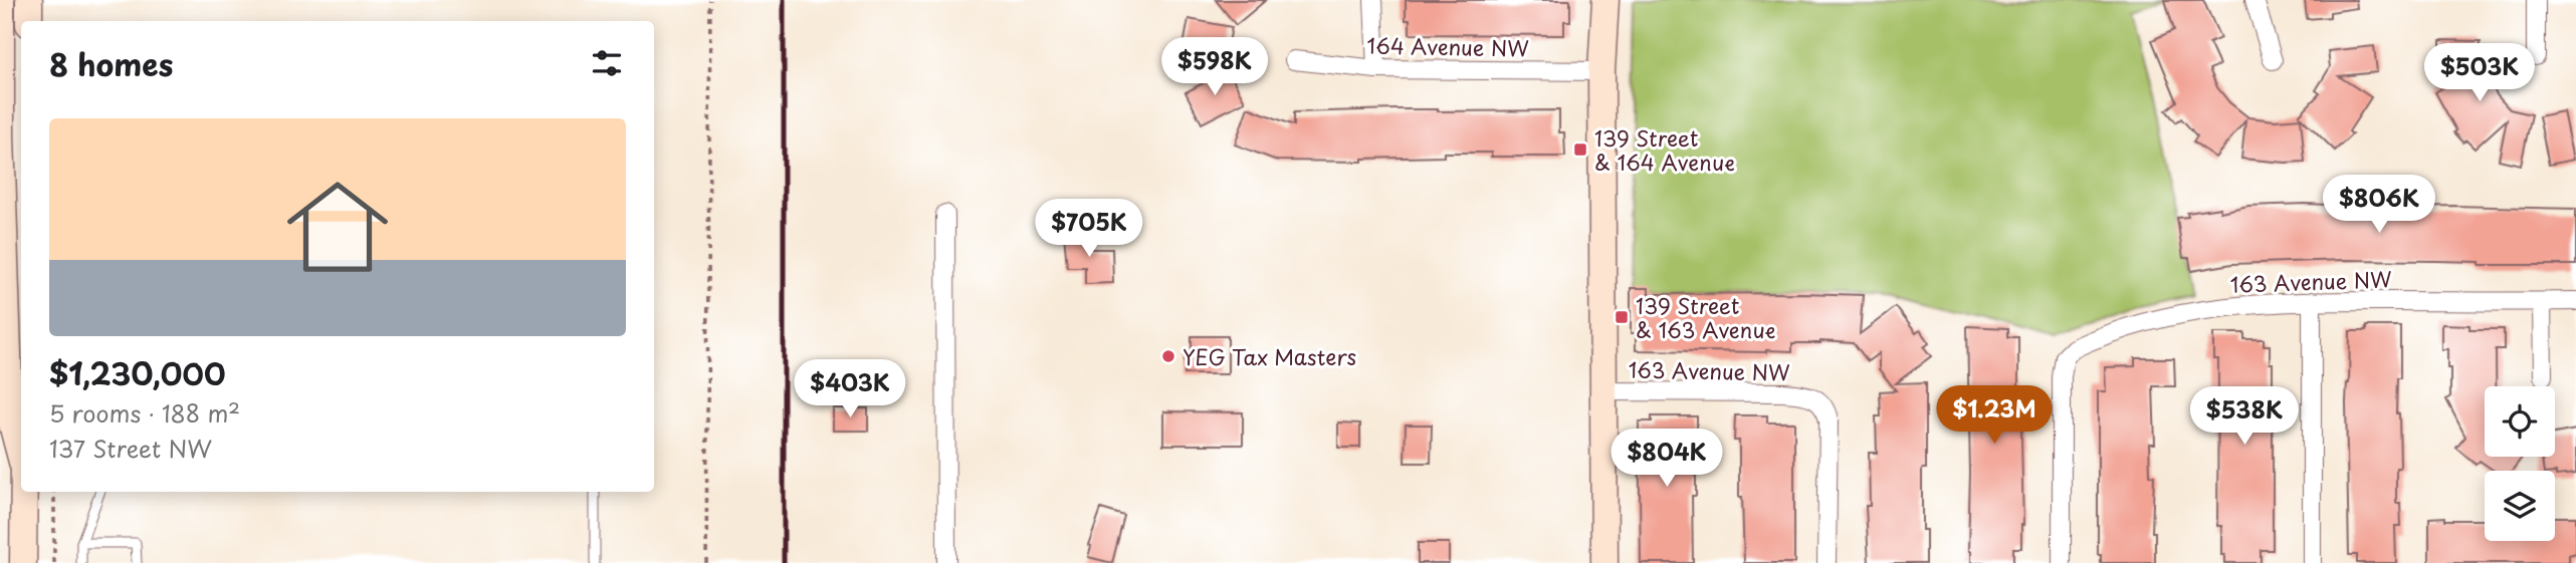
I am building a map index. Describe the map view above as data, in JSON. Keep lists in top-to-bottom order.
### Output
{
  "streets": {
    "street": ["164 Avenue NW", "163 Avenue NW"]
  },
  "places": {
    "transit": ["139 Street & 164 Avenue", "139 Street & 163 Avenue"],
    "other": ["YEG Tax Masters"]
  },
  "page": {
    "heading": "8 homes",
    "price": [
      "$598K",
      "$503K",
      "$806K",
      "$705K",
      "$403K",
      "$1.23M",
      "$538K",
      "$804K"
    ],
    "list": [
      {
        "name": "$1,230,000",
        "note": "5 rooms · 188 m² · 137 Street NW"
      }
    ]
  }
}
